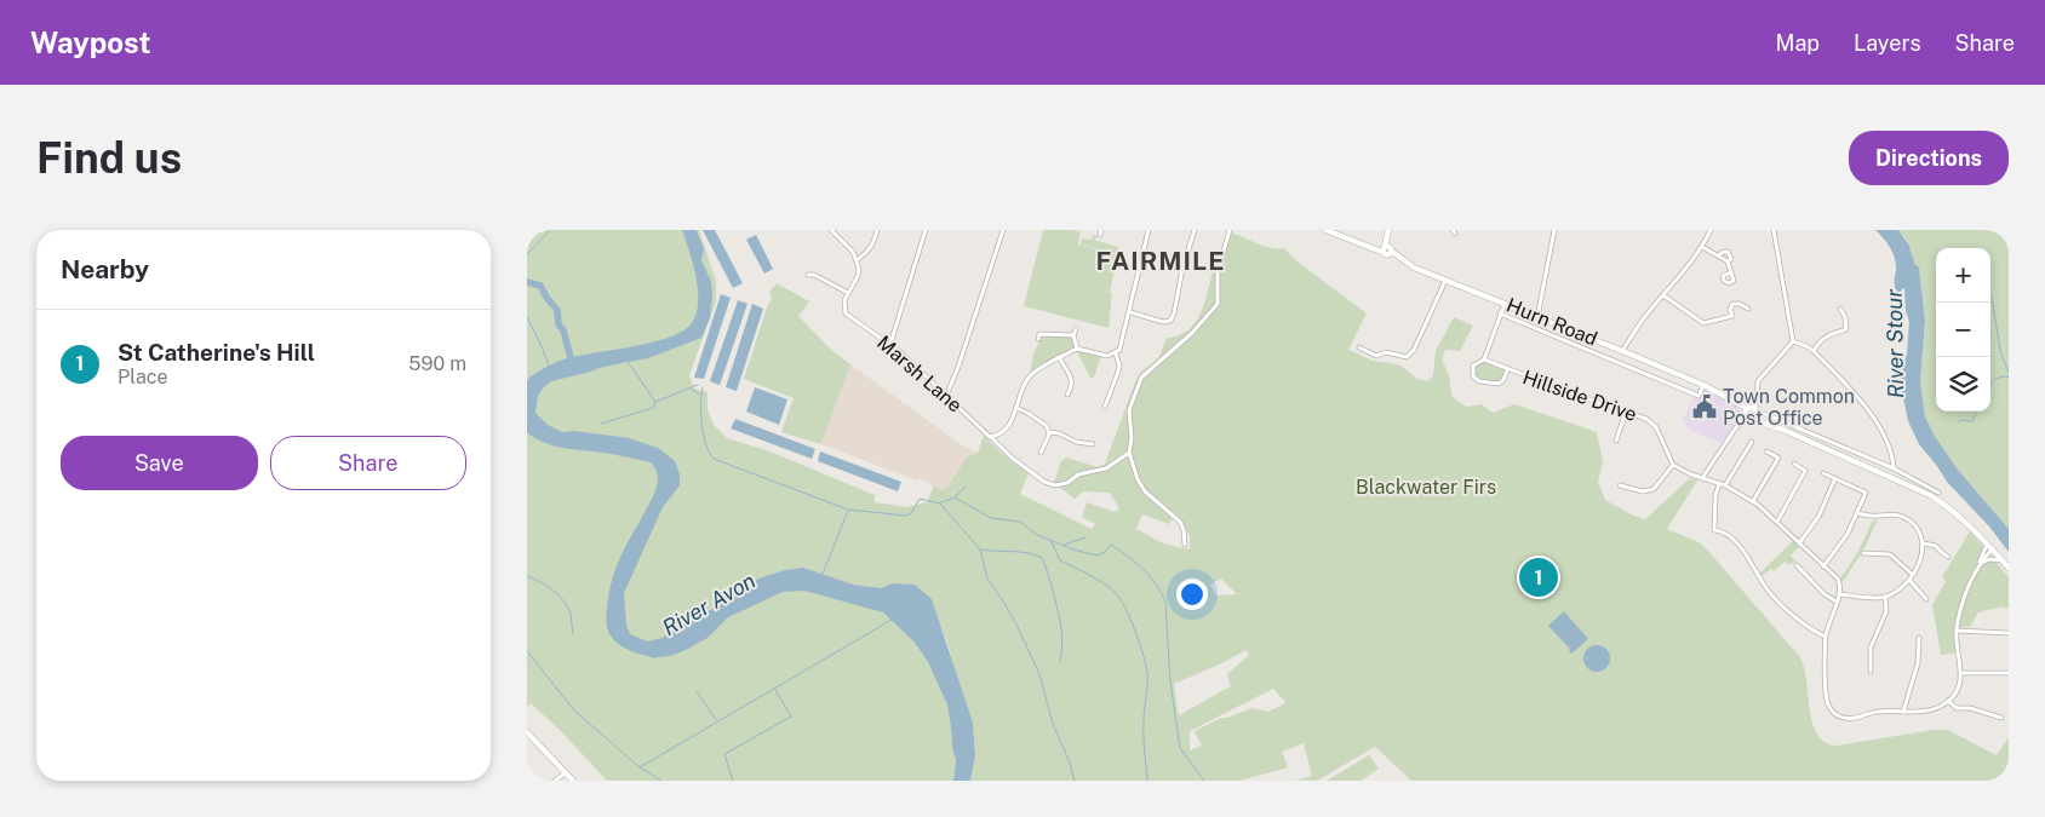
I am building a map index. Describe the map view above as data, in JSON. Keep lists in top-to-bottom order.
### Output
{
  "streets": {
    "main road": ["Hurn Road"],
    "street": ["Marsh Lane", "Hillside Drive"]
  },
  "crossings": [
    ["Hurn Road", "Hillside Drive"]
  ],
  "districts": ["FAIRMILE"],
  "water": ["River Stour", "River Avon"],
  "parks": ["Blackwater Firs"],
  "places": {
    "public building": ["Town Common Post Office"]
  },
  "page": {
    "header": "Waypost",
    "nav": ["Map", "Layers", "Share"],
    "buttons": [
      "Directions",
      ["Save", "Share"]
    ],
    "title": "Find us",
    "heading": "Nearby",
    "map_buttons": ["+", "−"],
    "list": [
      {
        "mark": "1",
        "name": "St Catherine's Hill",
        "note": "Place",
        "value": "590 m"
      }
    ],
    "pins": "1"
  }
}
